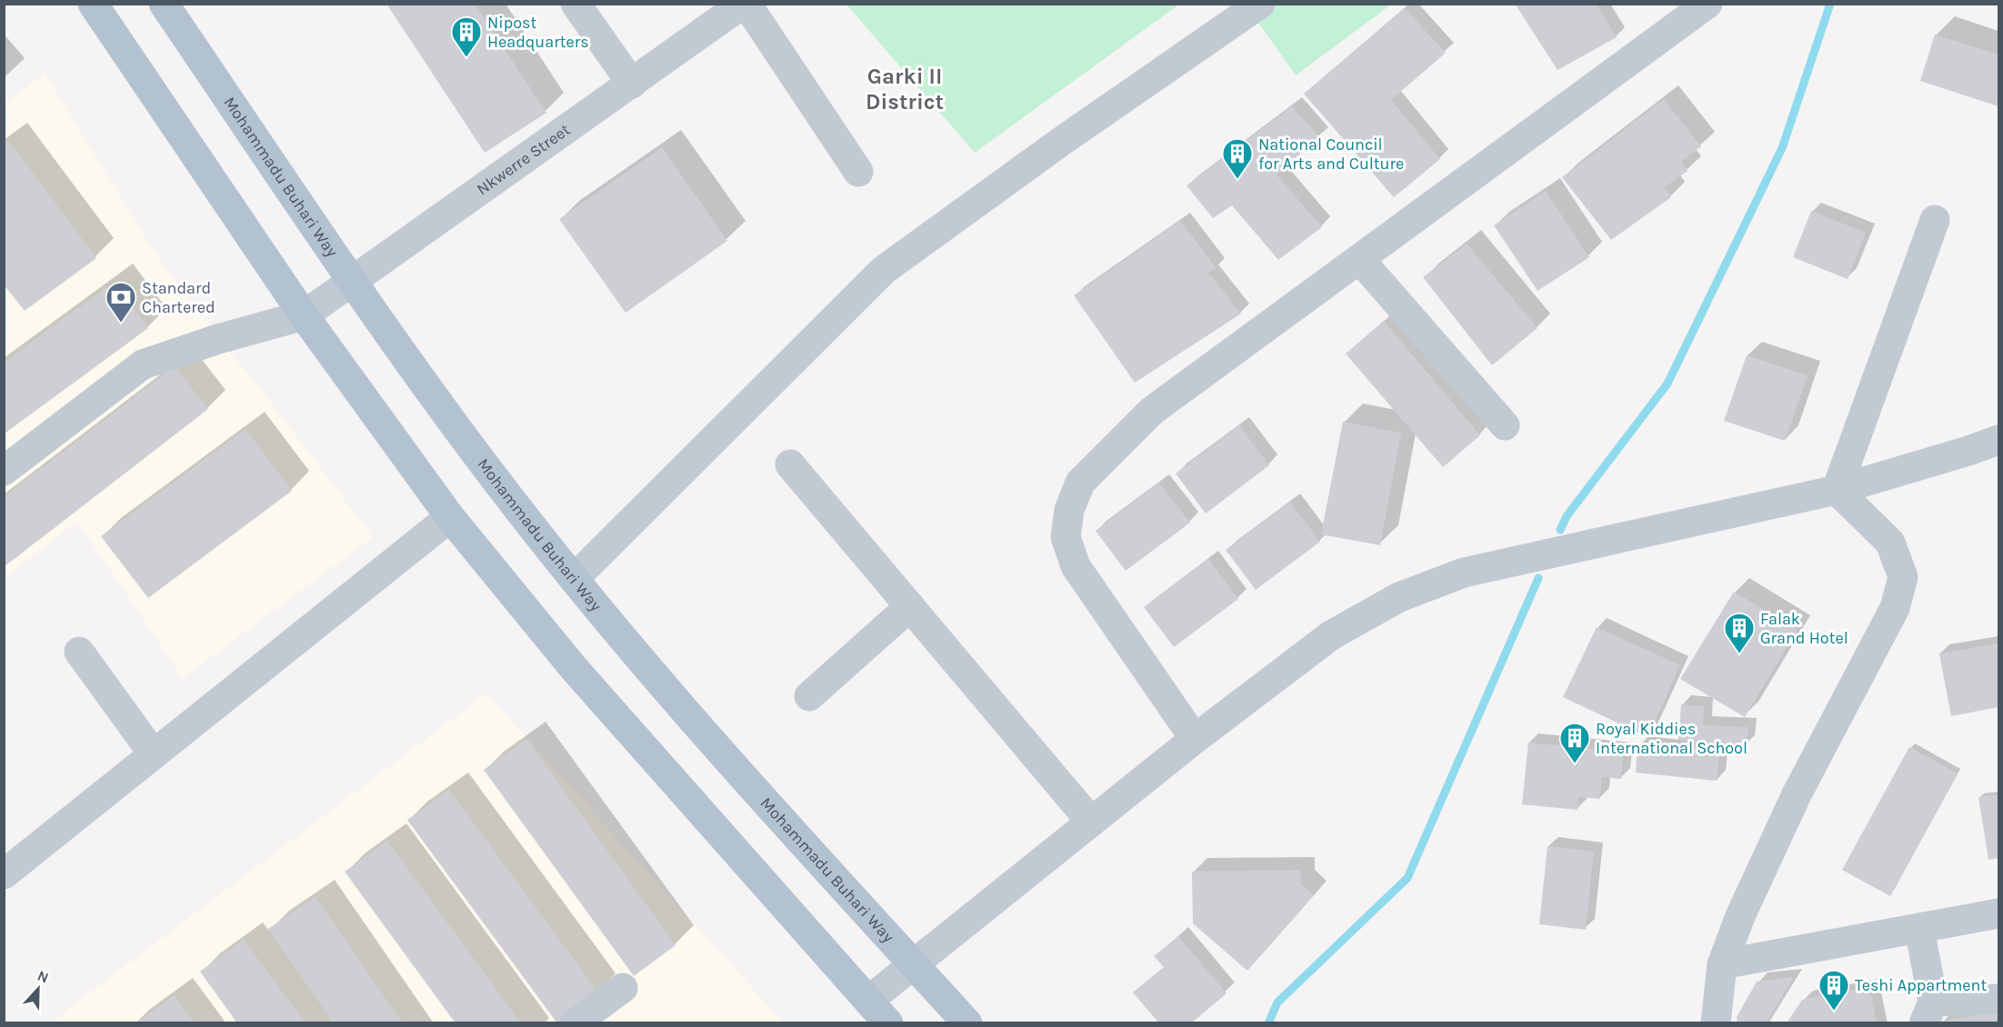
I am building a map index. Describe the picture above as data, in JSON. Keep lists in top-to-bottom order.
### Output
{
  "streets": {
    "main road": ["Mohammadu Buhari Way"],
    "street": ["Nkwerre Street"]
  },
  "crossings": [
    ["Nkwerre Street", "Mohammadu Buhari Way"]
  ],
  "districts": ["Garki II District"],
  "places": {
    "building": [
      "Nipost Headquarters",
      "National Council for Arts and Culture",
      "Falak Grand Hotel",
      "Royal Kiddies International School",
      "Teshi Appartment"
    ],
    "bank": ["Standard Chartered"]
  },
  "north": "top"
}
